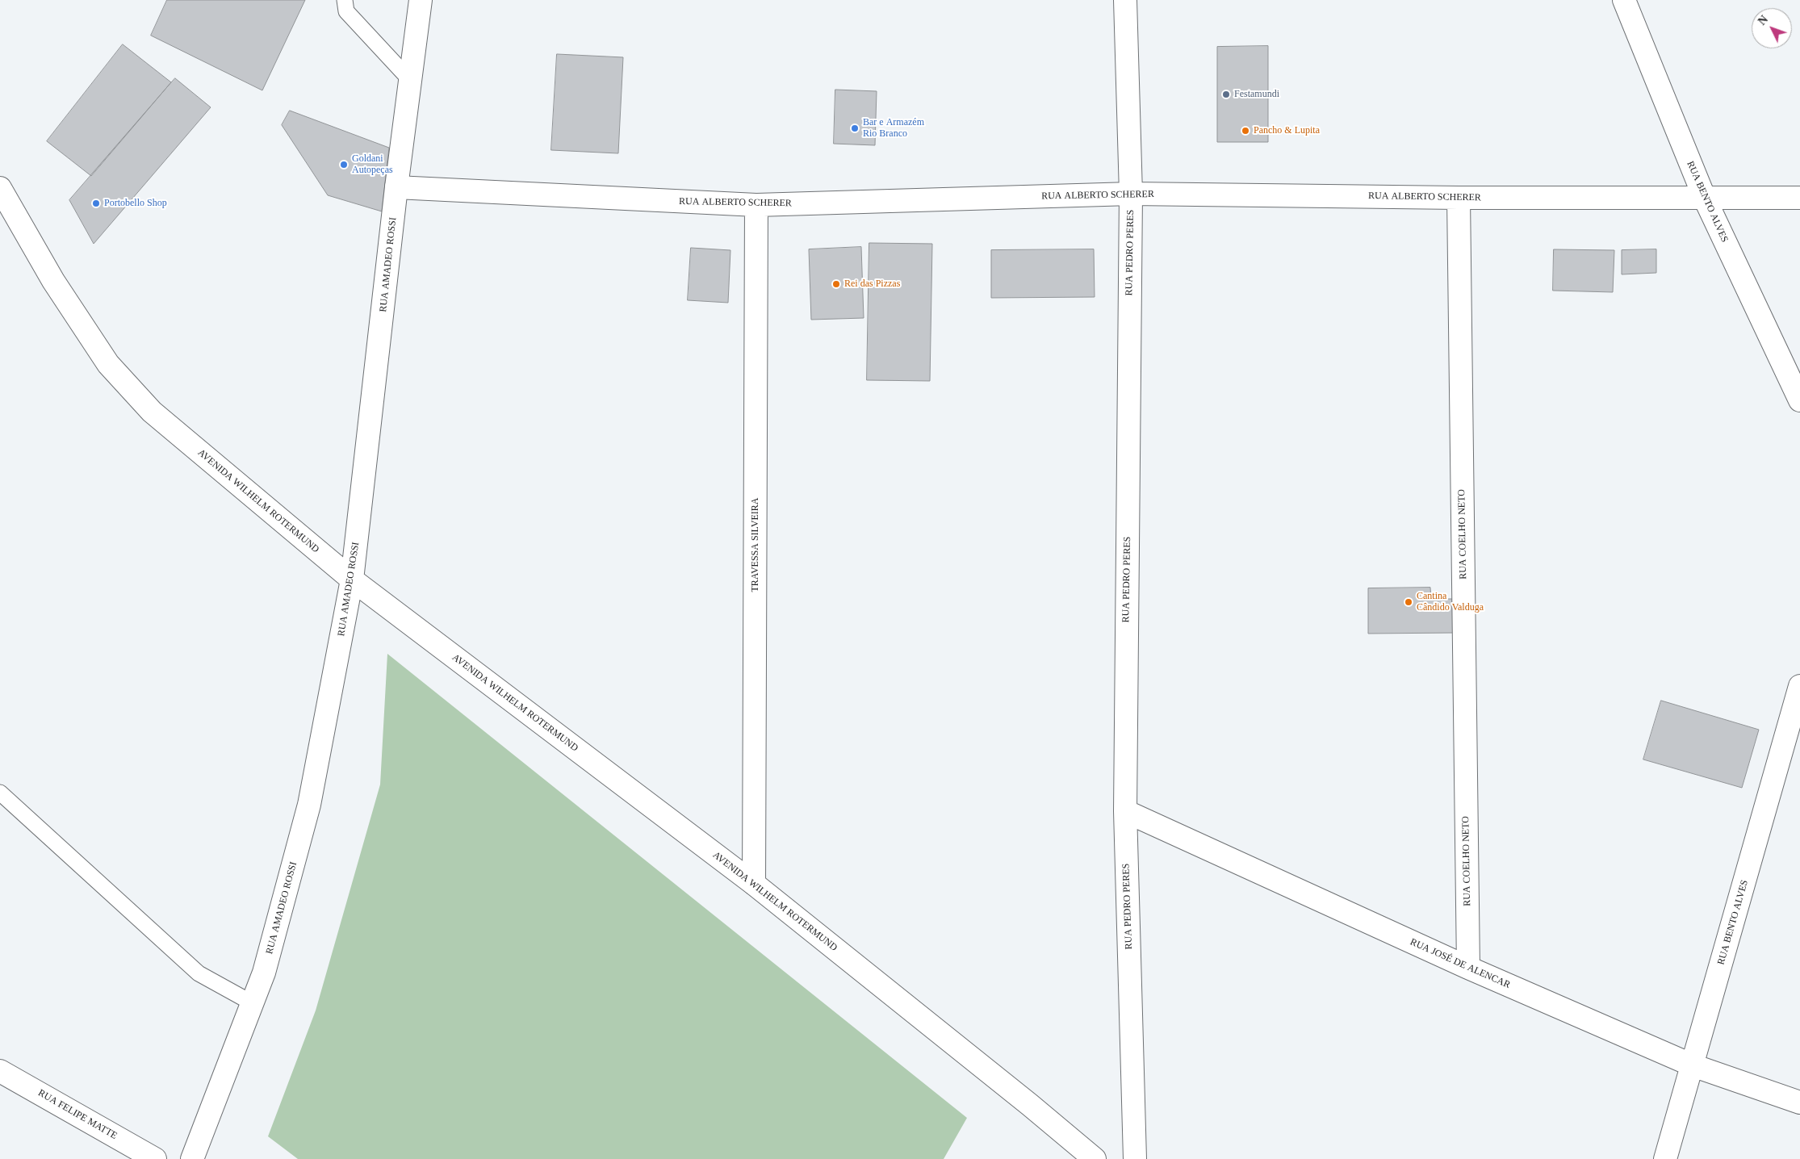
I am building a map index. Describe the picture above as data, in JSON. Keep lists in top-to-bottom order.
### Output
{
  "streets": {
    "street": [
      "RUA ALBERTO SCHERER",
      "RUA BENTO ALVES",
      "RUA PEDRO PERES",
      "RUA AMADEO ROSSI",
      "AVENIDA WILHELM ROTERMUND",
      "RUA COELHO NETO",
      "TRAVESSA SILVEIRA",
      "RUA JOSÉ DE ALENCAR",
      "RUA FELIPE MATTE"
    ]
  },
  "crossings": [
    ["RUA ALBERTO SCHERER", "RUA BENTO ALVES"],
    ["RUA ALBERTO SCHERER", "RUA PEDRO PERES"],
    ["RUA ALBERTO SCHERER", "RUA AMADEO ROSSI"],
    ["RUA ALBERTO SCHERER", "RUA COELHO NETO"],
    ["RUA ALBERTO SCHERER", "TRAVESSA SILVEIRA"],
    ["RUA BENTO ALVES", "RUA JOSÉ DE ALENCAR"],
    ["RUA PEDRO PERES", "RUA JOSÉ DE ALENCAR"],
    ["RUA AMADEO ROSSI", "AVENIDA WILHELM ROTERMUND"],
    ["AVENIDA WILHELM ROTERMUND", "TRAVESSA SILVEIRA"],
    ["RUA COELHO NETO", "RUA JOSÉ DE ALENCAR"]
  ],
  "places": [
    "Festamundi",
    "Bar e Armazém Rio Branco",
    "Pancho & Lupita",
    "Goldani Autopeças",
    "Portobello Shop",
    "Rei das Pizzas",
    "Cantina Cândido Valduga"
  ],
  "north": "top left"
}
